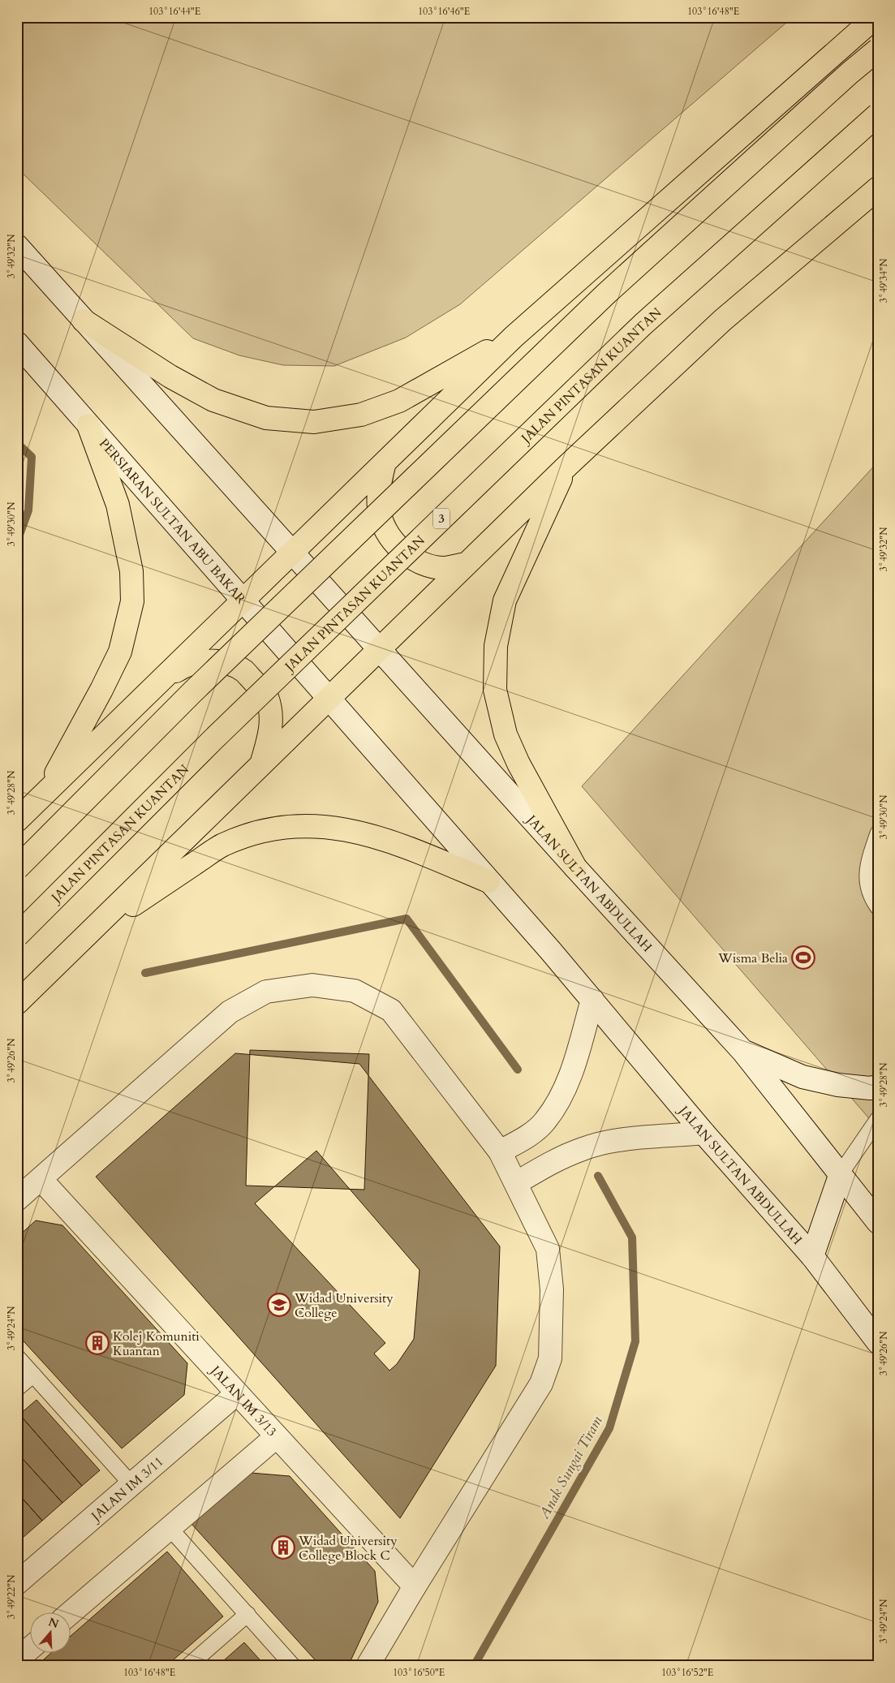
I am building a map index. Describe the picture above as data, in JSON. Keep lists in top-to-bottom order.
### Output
{
  "streets": {
    "highway": ["JALAN PINTASAN KUANTAN", "3"],
    "main road": [
      "PERSIARAN SULTAN ABU BAKAR",
      "JALAN SULTAN ABDULLAH",
      "JALAN IM 3/13",
      "JALAN IM 3/11"
    ]
  },
  "crossings": [
    ["PERSIARAN SULTAN ABU BAKAR", "JALAN SULTAN ABDULLAH"],
    ["JALAN IM 3/13", "JALAN IM 3/11"]
  ],
  "water": ["Anak Sungai Tiram"],
  "places": {
    "sports": ["Wisma Belia"],
    "school or university": ["Widad University College"],
    "building": ["Kolej Komuniti Kuantan", "Widad University College Block C"]
  },
  "north": "top",
  "coordinates": [
    "103°16'44\"E",
    "103°16'46\"E",
    "103°16'48\"E",
    "3°49'32\"N",
    "3°49'34\"N",
    "3°49'30\"N",
    "3°49'28\"N",
    "3°49'26\"N",
    "3°49'24\"N",
    "3°49'22\"N",
    "103°16'50\"E",
    "103°16'52\"E"
  ]
}
